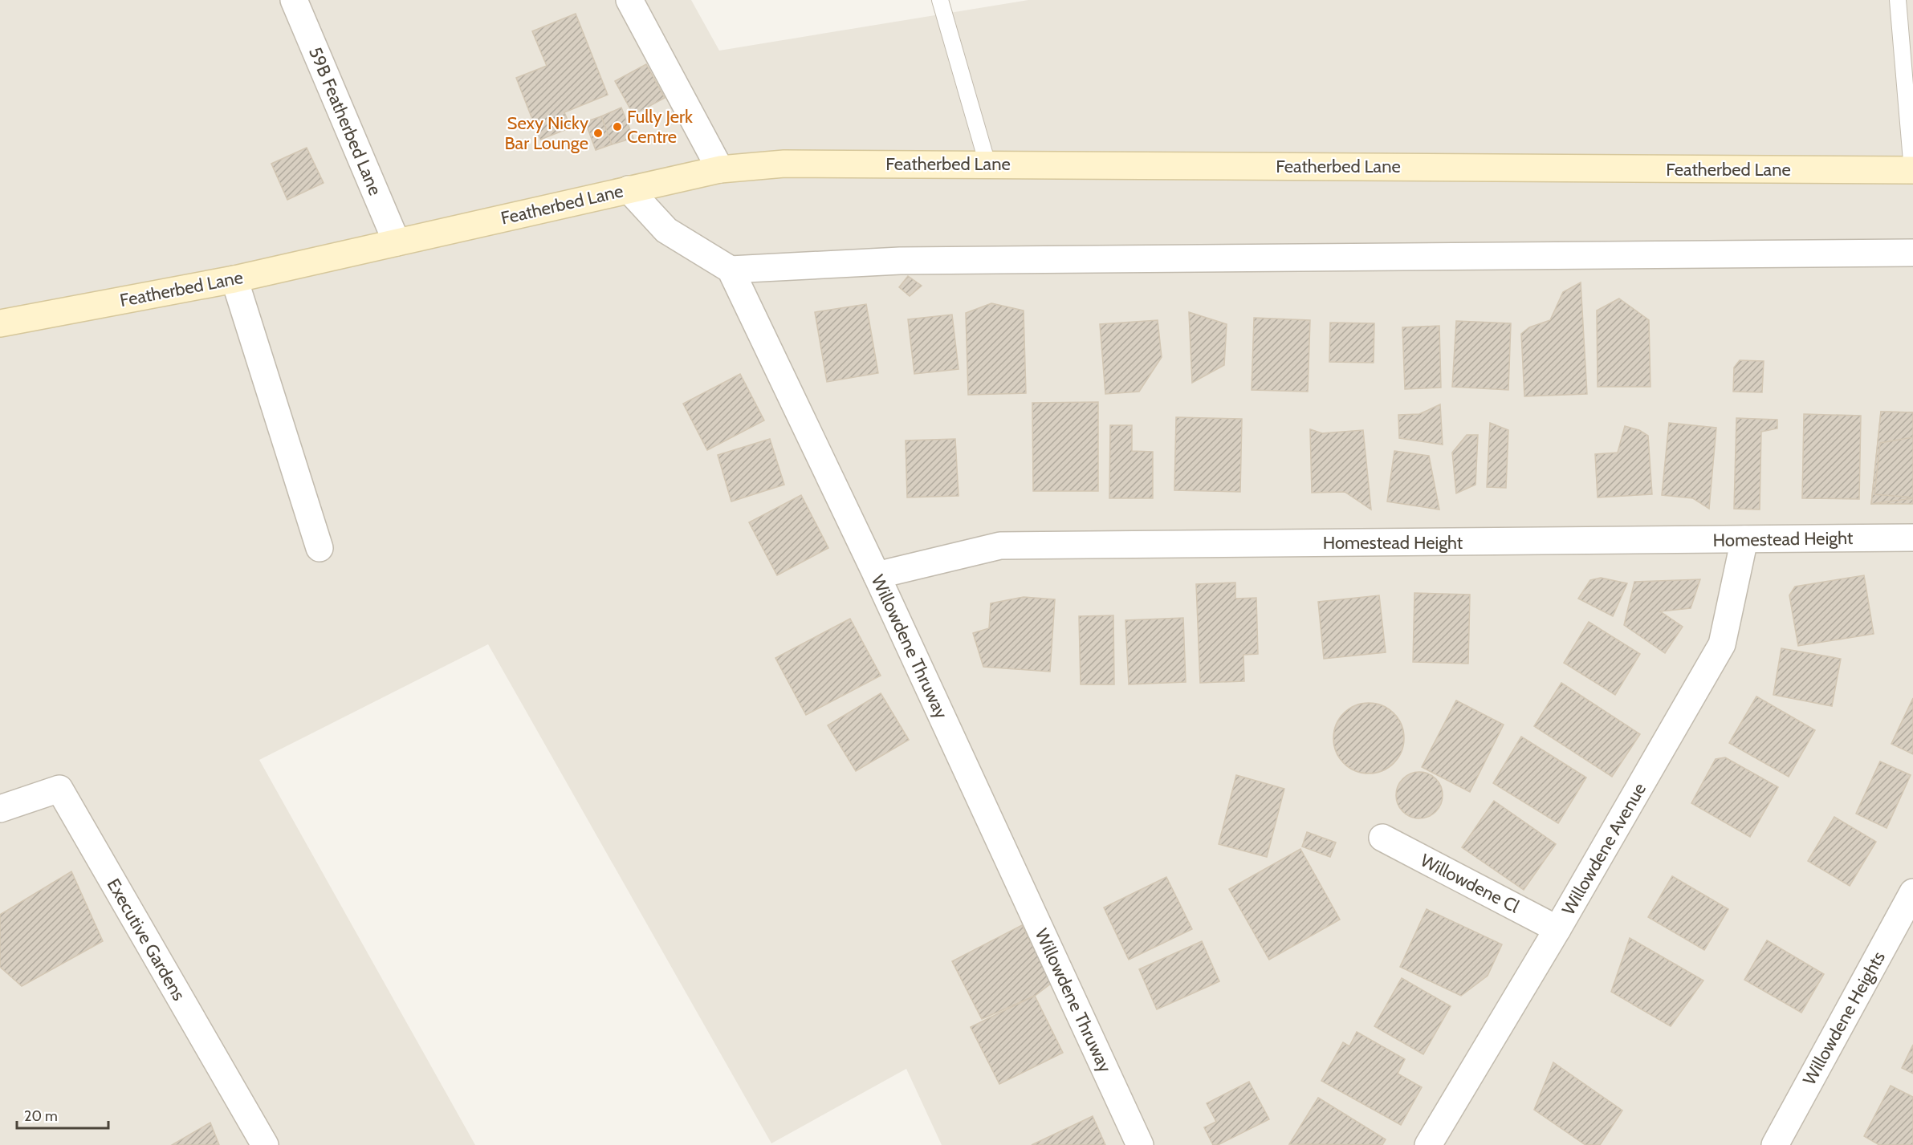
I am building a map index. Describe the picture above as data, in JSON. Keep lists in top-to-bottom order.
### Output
{
  "streets": {
    "main road": ["Featherbed Lane"],
    "street": [
      "59B Featherbed Lane",
      "Homestead Height",
      "Willowdene Thruway",
      "Willowdene Avenue",
      "Willowdene Cl",
      "Executive Gardens",
      "Willowdene Heights"
    ]
  },
  "crossings": [
    ["59B Featherbed Lane", "Featherbed Lane"],
    ["Homestead Height", "Willowdene Thruway"],
    ["Homestead Height", "Willowdene Avenue"],
    ["Willowdene Avenue", "Willowdene Cl"]
  ],
  "places": ["Fully Jerk Centre", "Sexy Nicky Bar Lounge"],
  "scale_bar": "20 m"
}
